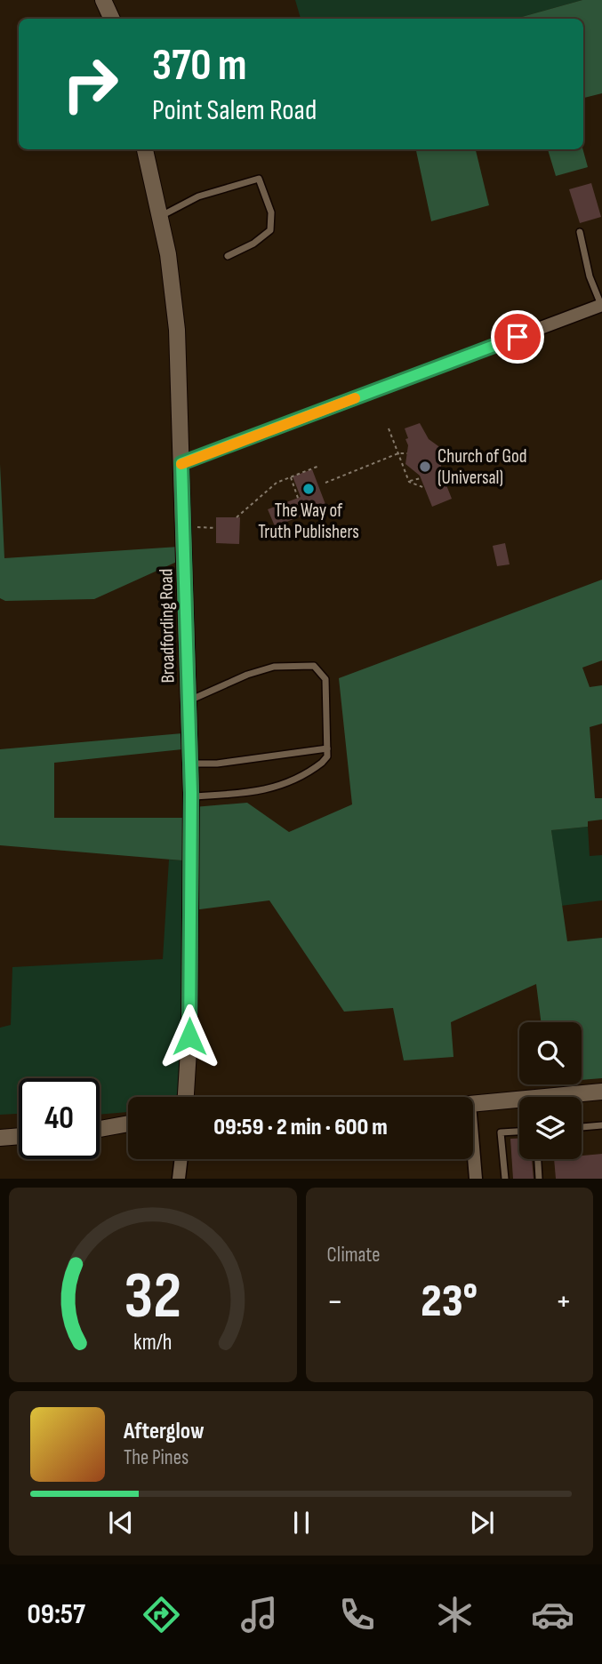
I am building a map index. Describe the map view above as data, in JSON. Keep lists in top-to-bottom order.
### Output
{
  "streets": {
    "street": ["Broadfording Road"]
  },
  "places": ["Church of God (Universal)", "The Way of Truth Publishers"],
  "page": {
    "turn": ["370 m", "Point Salem Road"],
    "limit": "40",
    "trip": "09:59 · 2 min · 600 m",
    "tile": "Climate",
    "heat": ["−", "23°", "+"],
    "song": ["Afterglow", "The Pines"],
    "tabs": "09:57",
    "gauge": ["32", "km/h"]
  }
}
